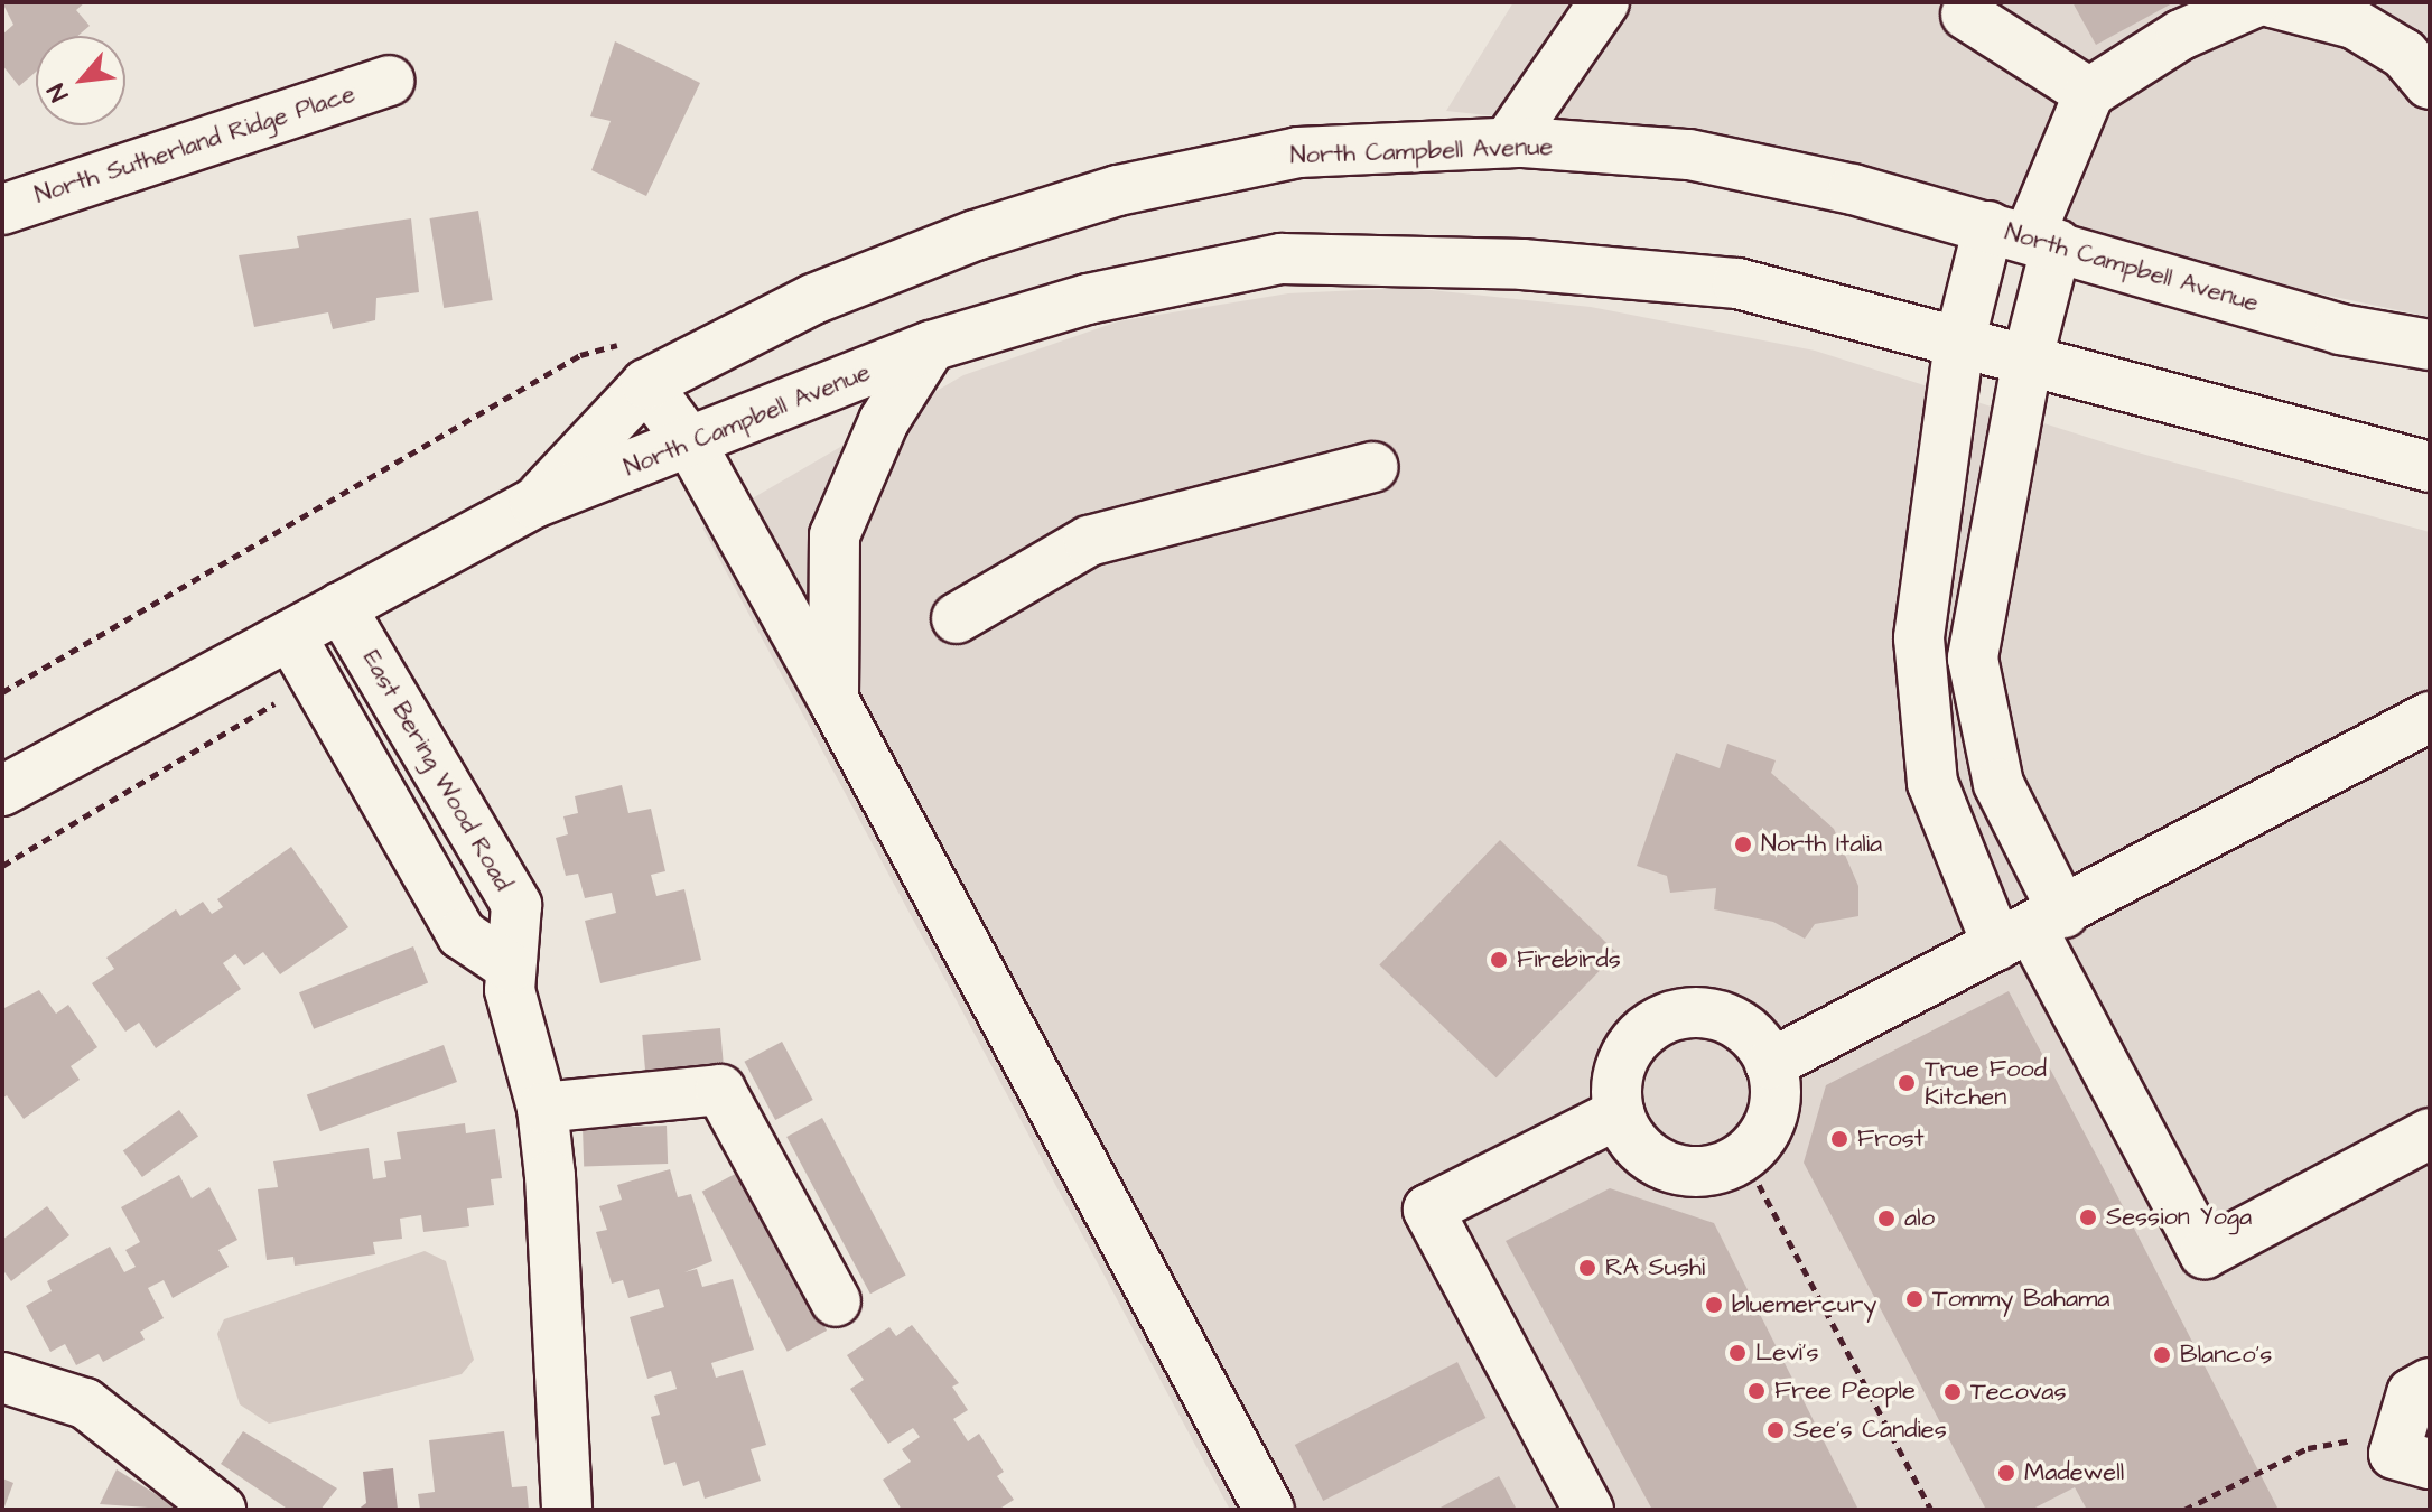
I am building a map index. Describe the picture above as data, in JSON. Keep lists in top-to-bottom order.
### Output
{
  "streets": {
    "street": ["North Sutherland Ridge Place", "North Campbell Avenue", "East Bering Wood Road"]
  },
  "crossings": [
    ["North Campbell Avenue", "East Bering Wood Road"]
  ],
  "places": [
    "North Italia",
    "Firebirds",
    "True Food Kitchen",
    "Frost",
    "Session Yoga",
    "alo",
    "RA Sushi",
    "Tommy Bahama",
    "bluemercury",
    "Levi's",
    "Blanco's",
    "Free People",
    "Tecovas",
    "See's Candies",
    "Madewell"
  ],
  "north": "bottom left"
}
